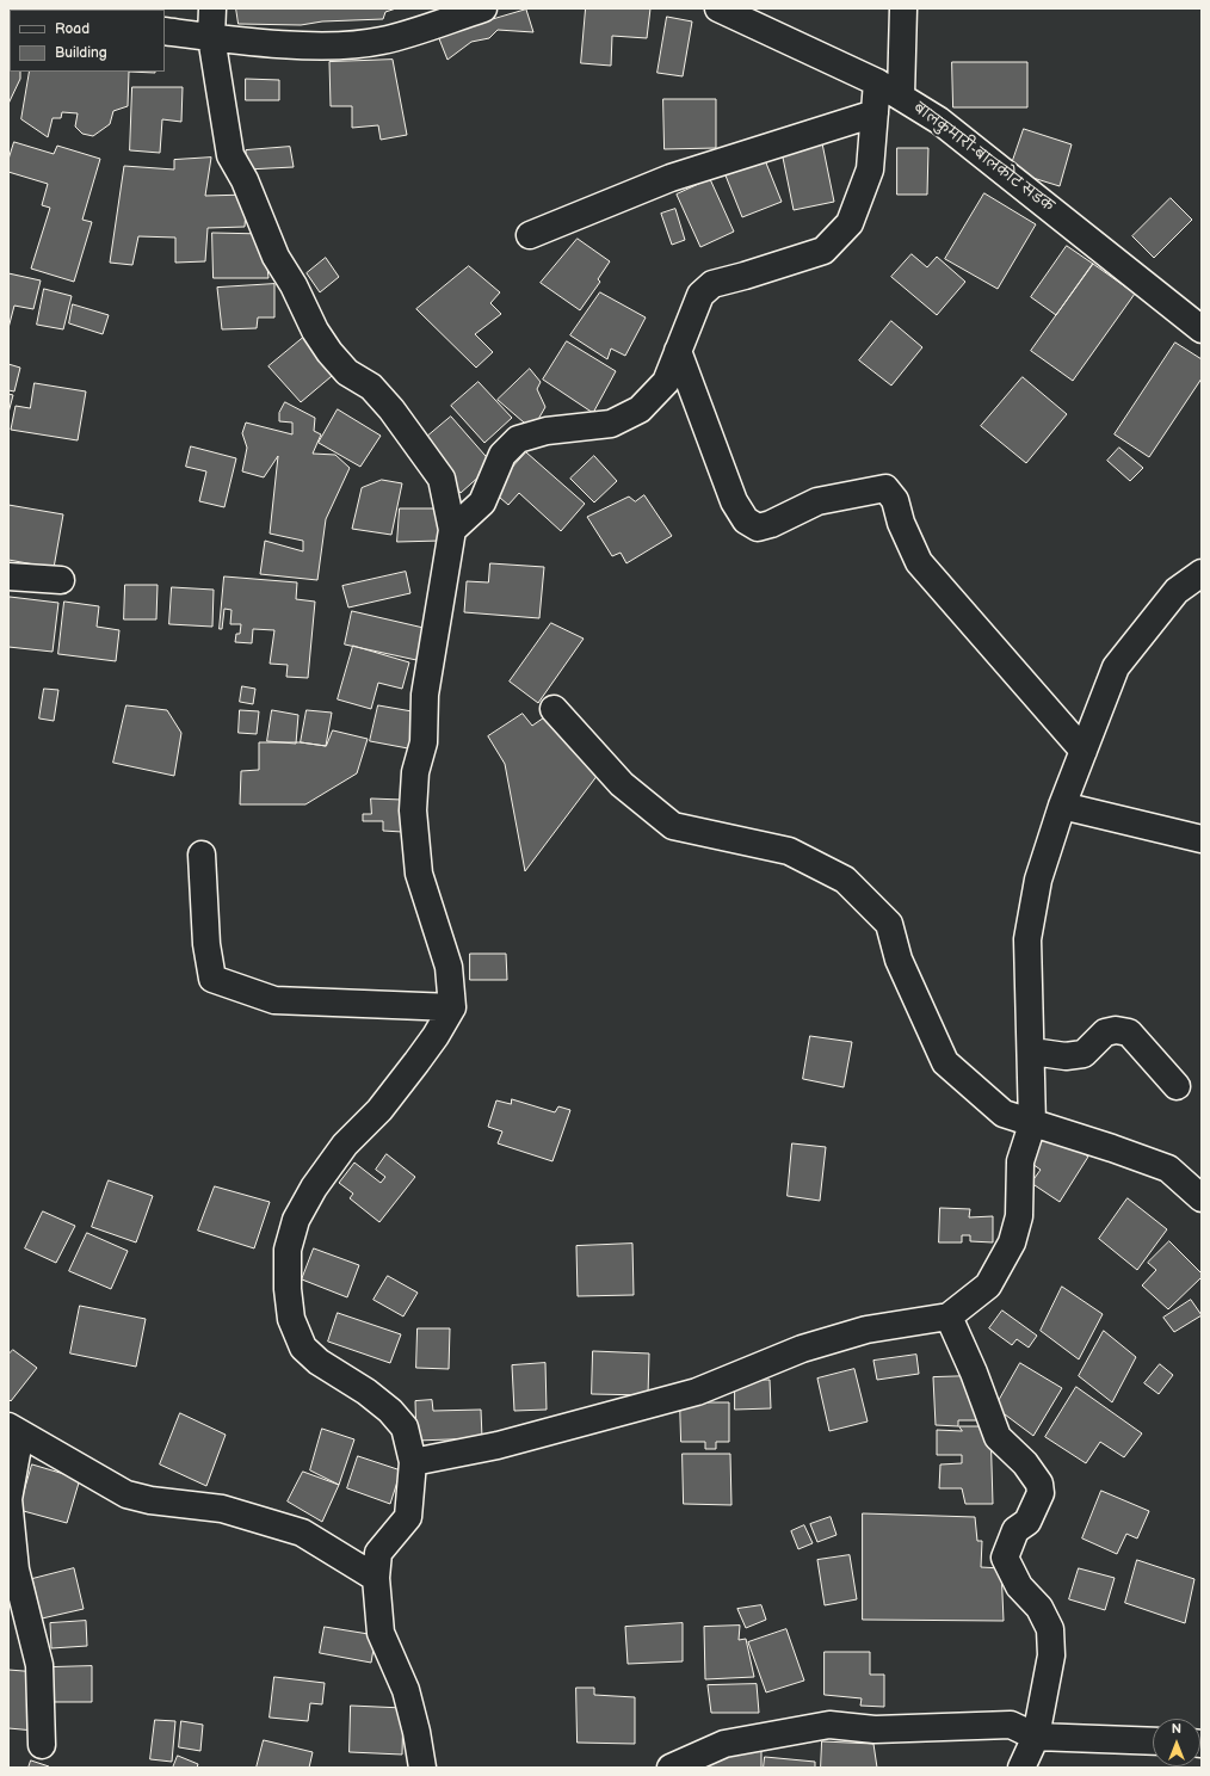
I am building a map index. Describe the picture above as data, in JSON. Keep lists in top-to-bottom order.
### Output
{
  "streets": {
    "street": ["बालकुमारी-बालकोट सडक"]
  },
  "legend": ["Road", "Building"],
  "north": "top"
}
